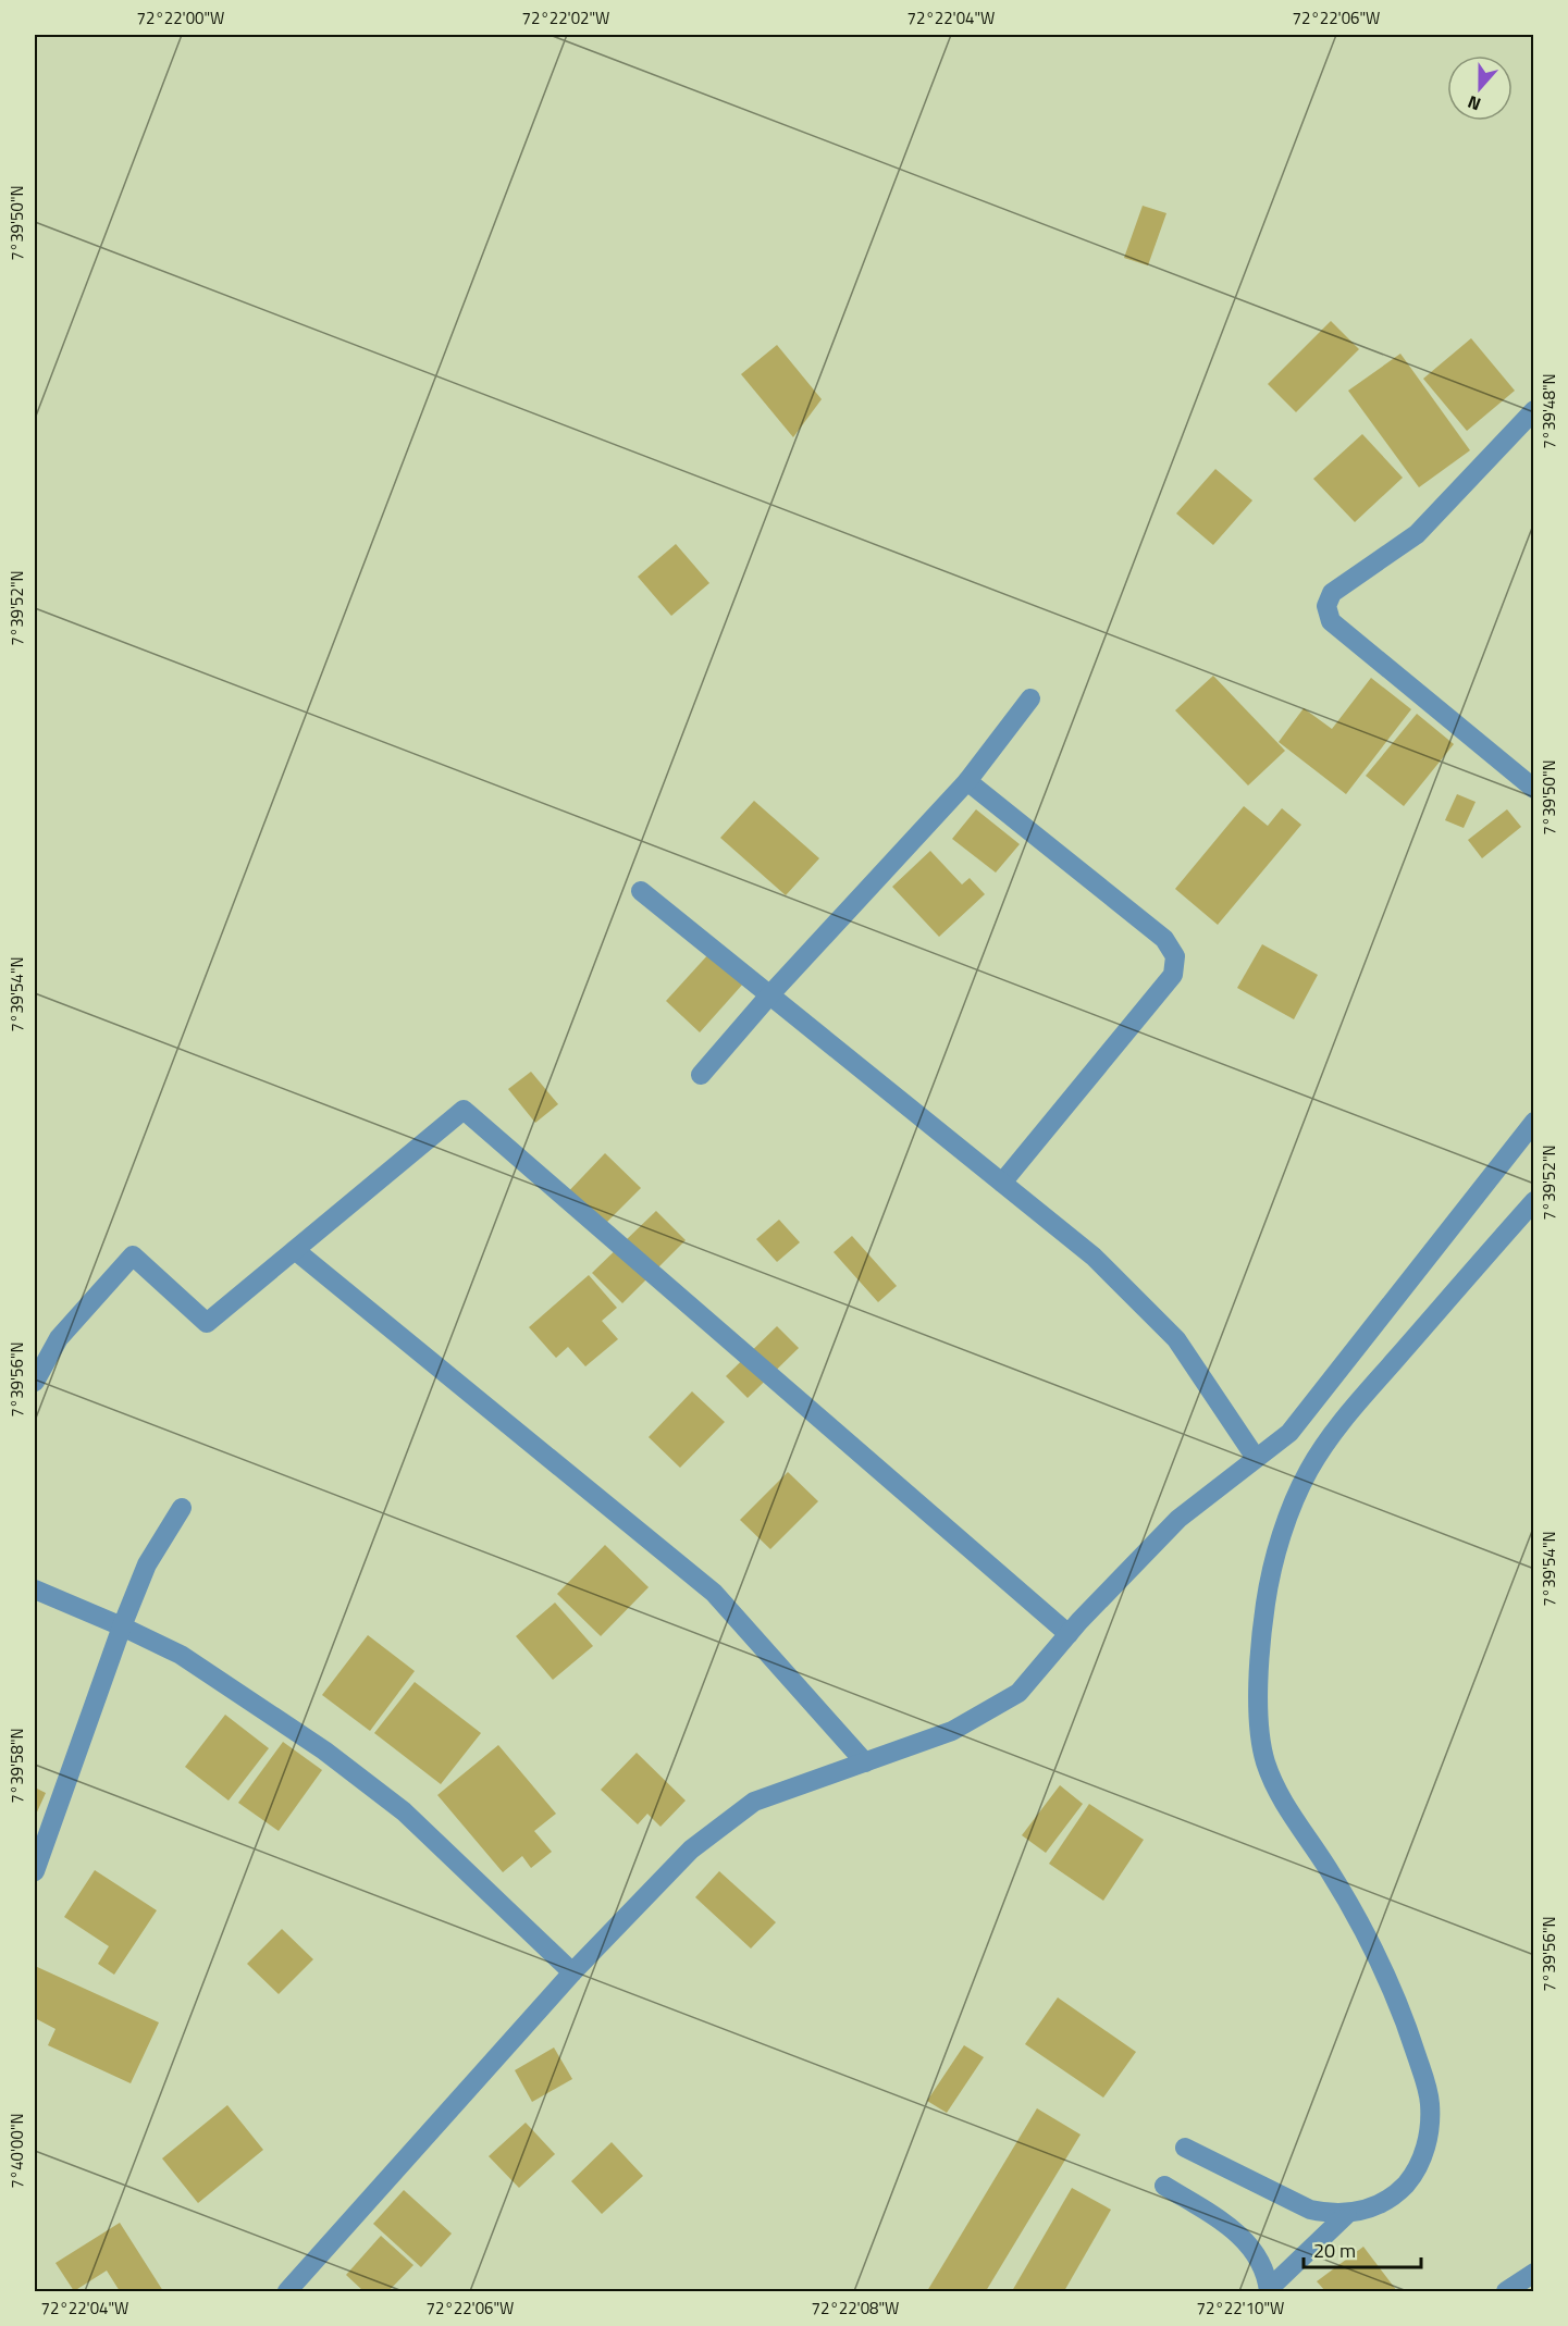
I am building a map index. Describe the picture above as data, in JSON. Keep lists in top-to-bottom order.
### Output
{
  "scale_bar": "20 m",
  "north": "bottom",
  "coordinates": [
    "72°22'00\"W",
    "72°22'02\"W",
    "72°22'04\"W",
    "72°22'06\"W",
    "7°39'50\"N",
    "7°39'48\"N",
    "7°39'52\"N",
    "7°39'54\"N",
    "7°39'56\"N",
    "7°39'58\"N",
    "7°40'00\"N",
    "72°22'08\"W",
    "72°22'10\"W"
  ]
}
